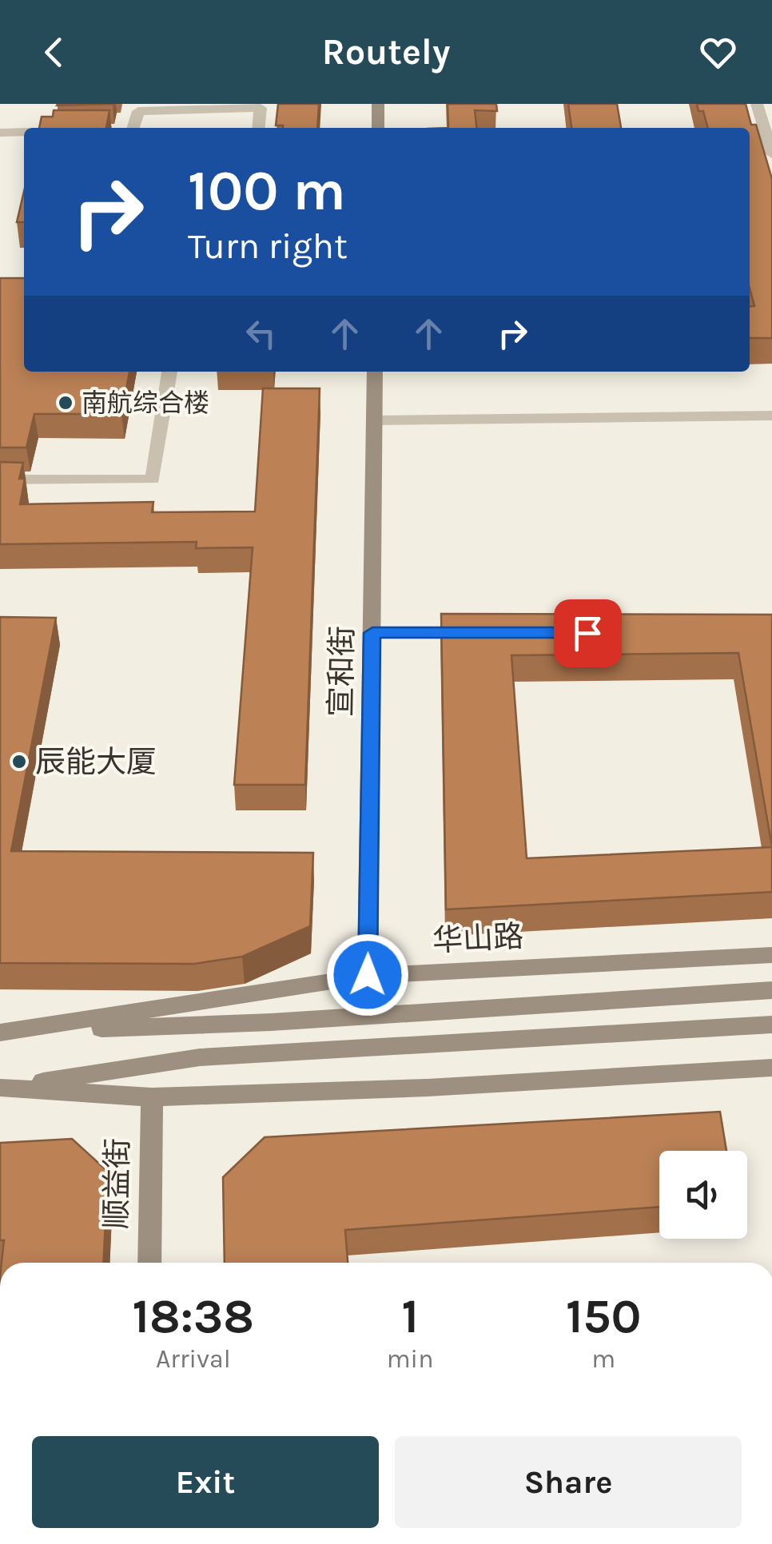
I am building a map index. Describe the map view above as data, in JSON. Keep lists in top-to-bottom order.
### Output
{
  "streets": {
    "main road": ["宣和街", "华山路", "顺益街"]
  },
  "crossings": [
    ["宣和街", "华山路"]
  ],
  "places": ["南航综合楼", "辰能大厦"],
  "page": {
    "header": "Routely",
    "turn": ["100 m", "Turn right"],
    "eta": [
      "18:38",
      "Arrival",
      "1",
      "min",
      "150",
      "m"
    ],
    "buttons": ["Exit", "Share"]
  }
}
